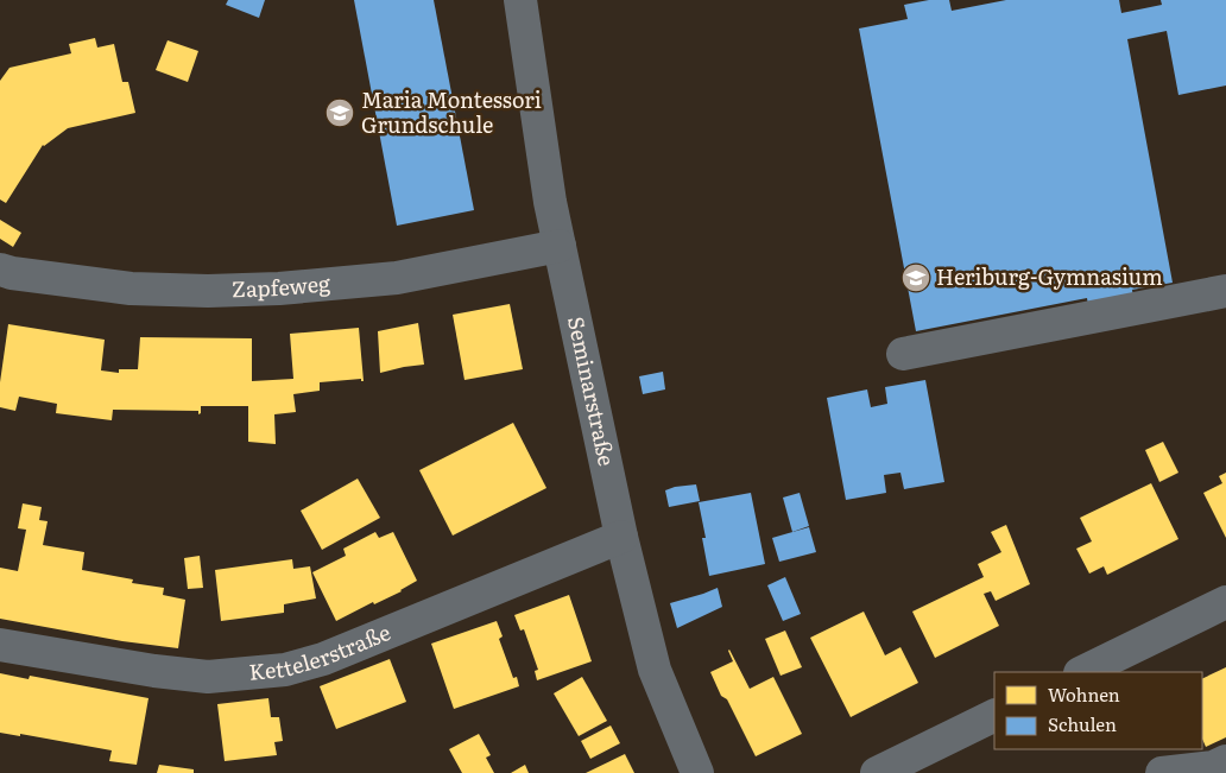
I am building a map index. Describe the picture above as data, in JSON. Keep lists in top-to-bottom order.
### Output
{
  "streets": {
    "street": ["Zapfeweg", "Seminarstraße", "Kettelerstraße"]
  },
  "crossings": [
    ["Zapfeweg", "Seminarstraße"],
    ["Seminarstraße", "Kettelerstraße"]
  ],
  "places": {
    "school or university": ["Maria Montessori Grundschule", "Heriburg-Gymnasium"]
  },
  "legend": ["Wohnen", "Schulen"]
}
